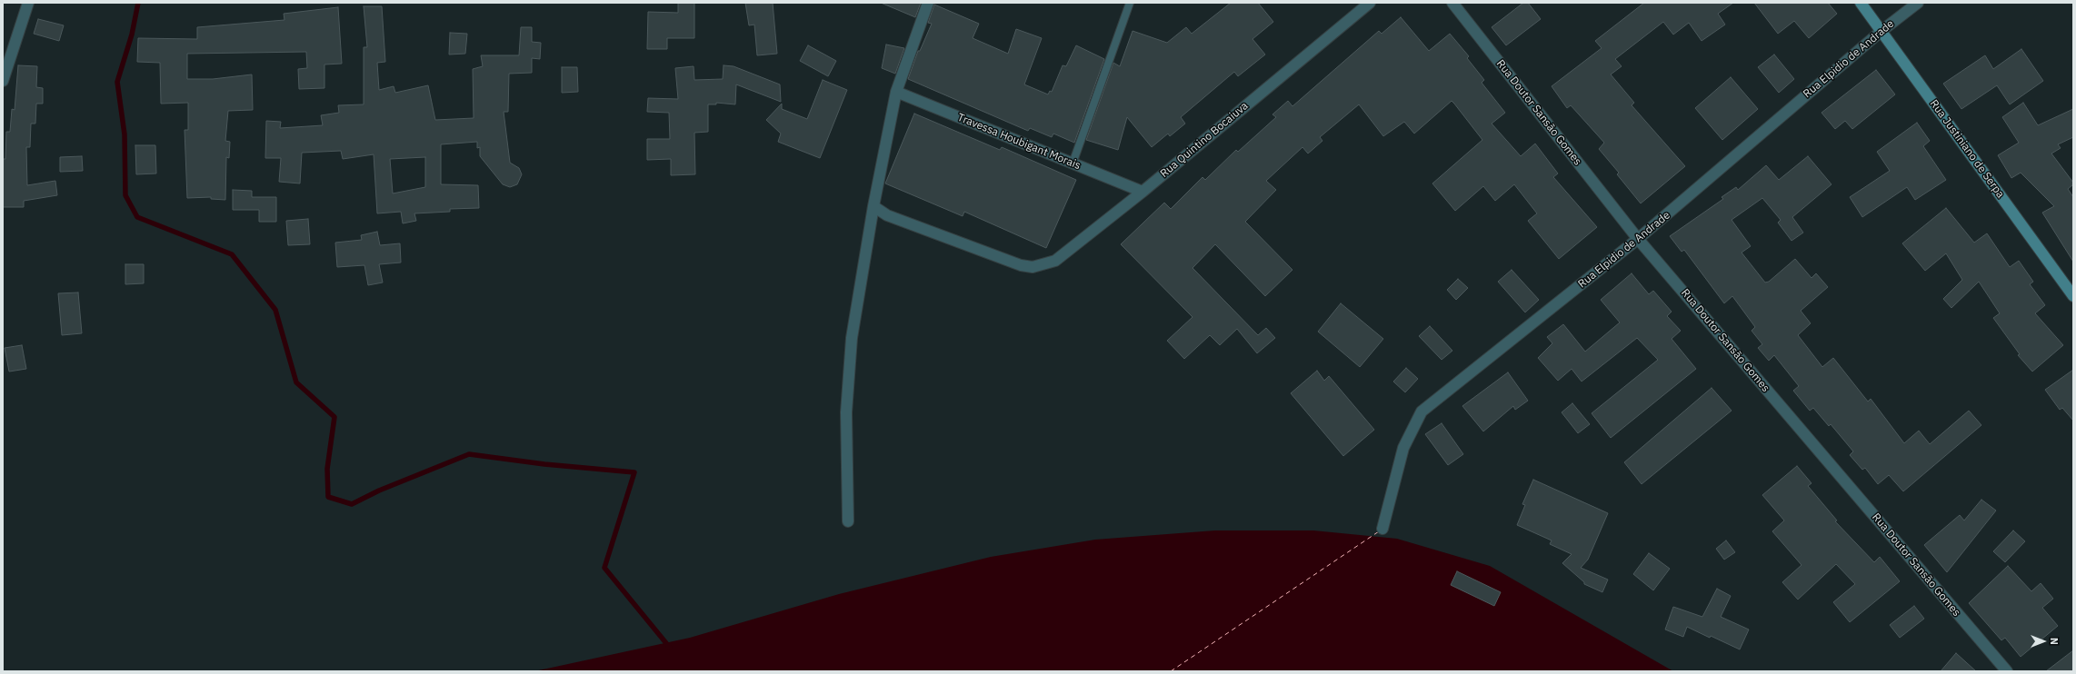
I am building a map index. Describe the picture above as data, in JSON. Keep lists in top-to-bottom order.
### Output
{
  "streets": {
    "main road": ["Rua Justiniano de Serpa"],
    "street": [
      "Rua Elpidio de Andrade",
      "Rua Doutor Sansão Gomes",
      "Rua Quintino Bocaiuva",
      "Travessa Houbigant Morais"
    ]
  },
  "crossings": [
    ["Rua Elpidio de Andrade", "Rua Doutor Sansão Gomes"],
    ["Rua Elpidio de Andrade", "Rua Justiniano de Serpa"],
    ["Rua Quintino Bocaiuva", "Travessa Houbigant Morais"]
  ],
  "north": "right"
}
